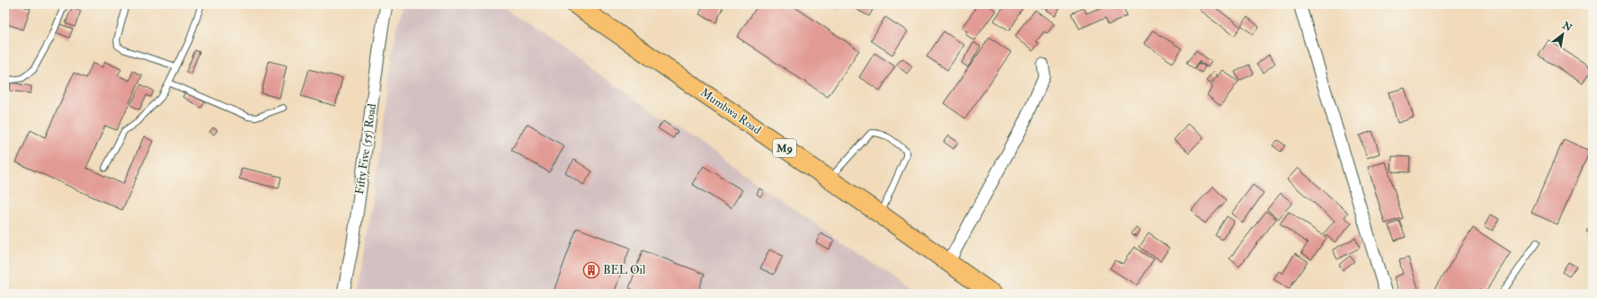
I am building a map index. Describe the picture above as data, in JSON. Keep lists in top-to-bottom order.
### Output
{
  "streets": {
    "main road": ["Mumbwa Road", "M9"],
    "street": ["Fifty Five (55) Road"]
  },
  "places": {
    "building": ["BEL Oil"]
  },
  "north": "top right"
}
